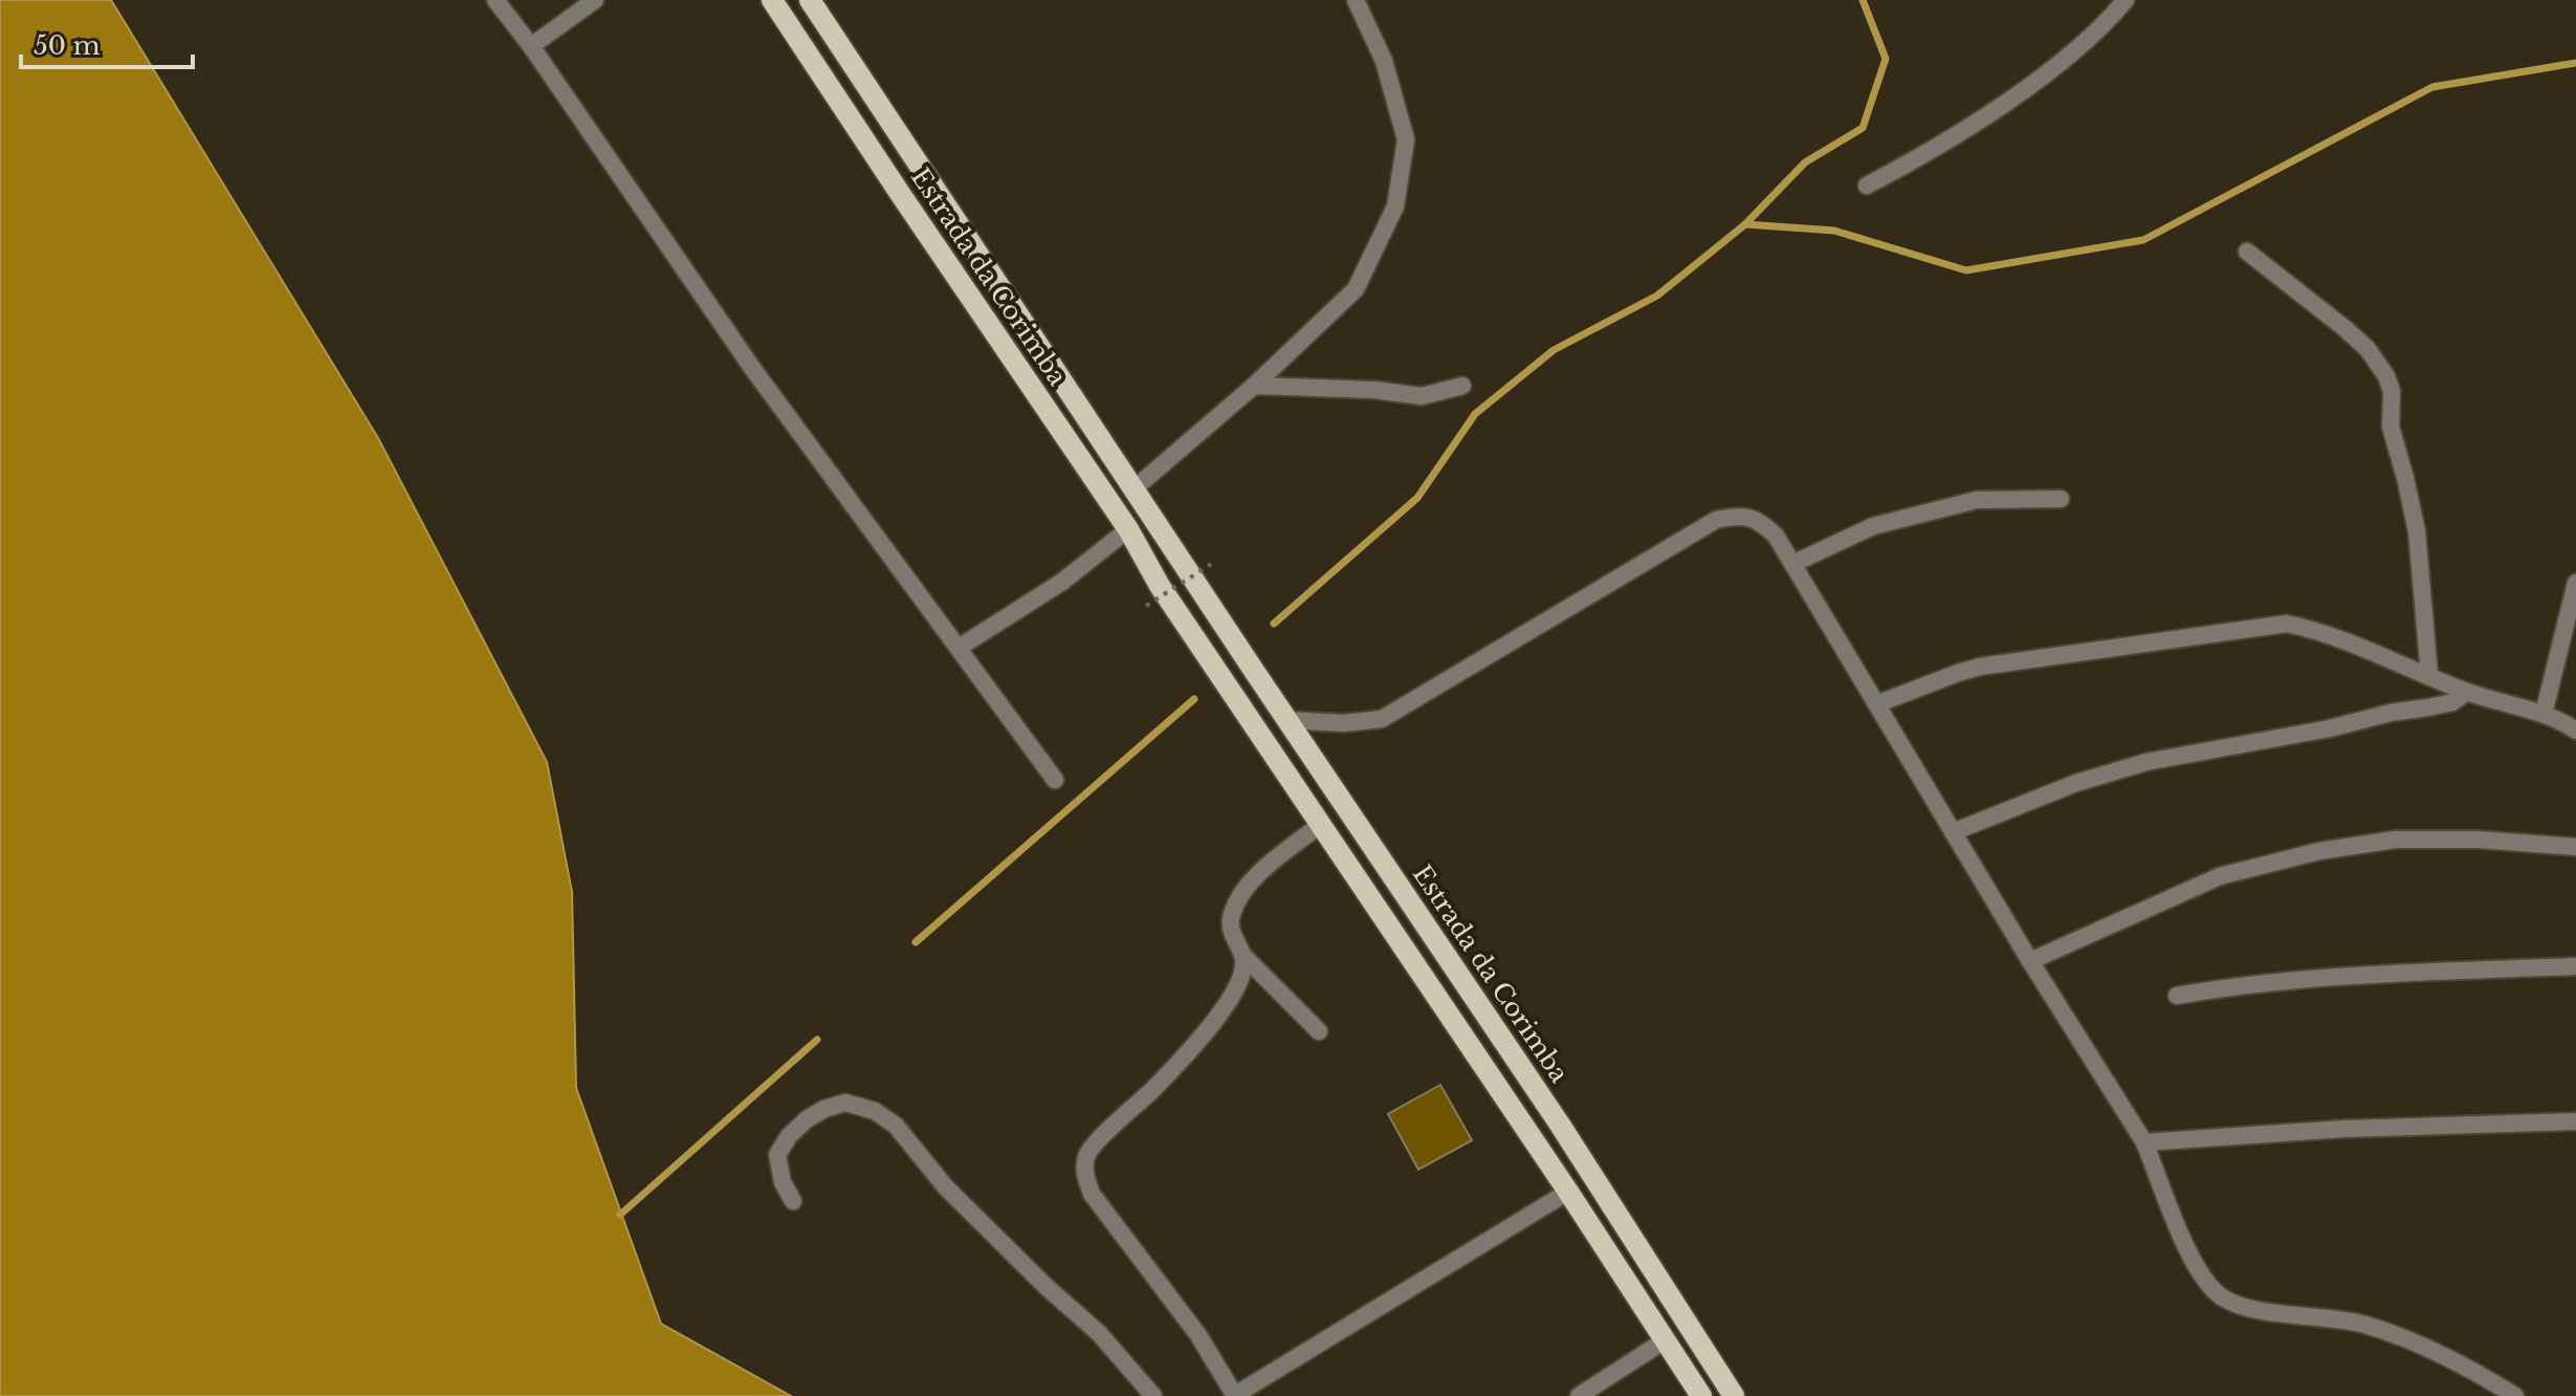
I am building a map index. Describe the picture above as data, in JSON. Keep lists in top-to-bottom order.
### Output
{
  "streets": {
    "main road": ["Estrada da Corimba"]
  },
  "scale_bar": "50 m"
}
